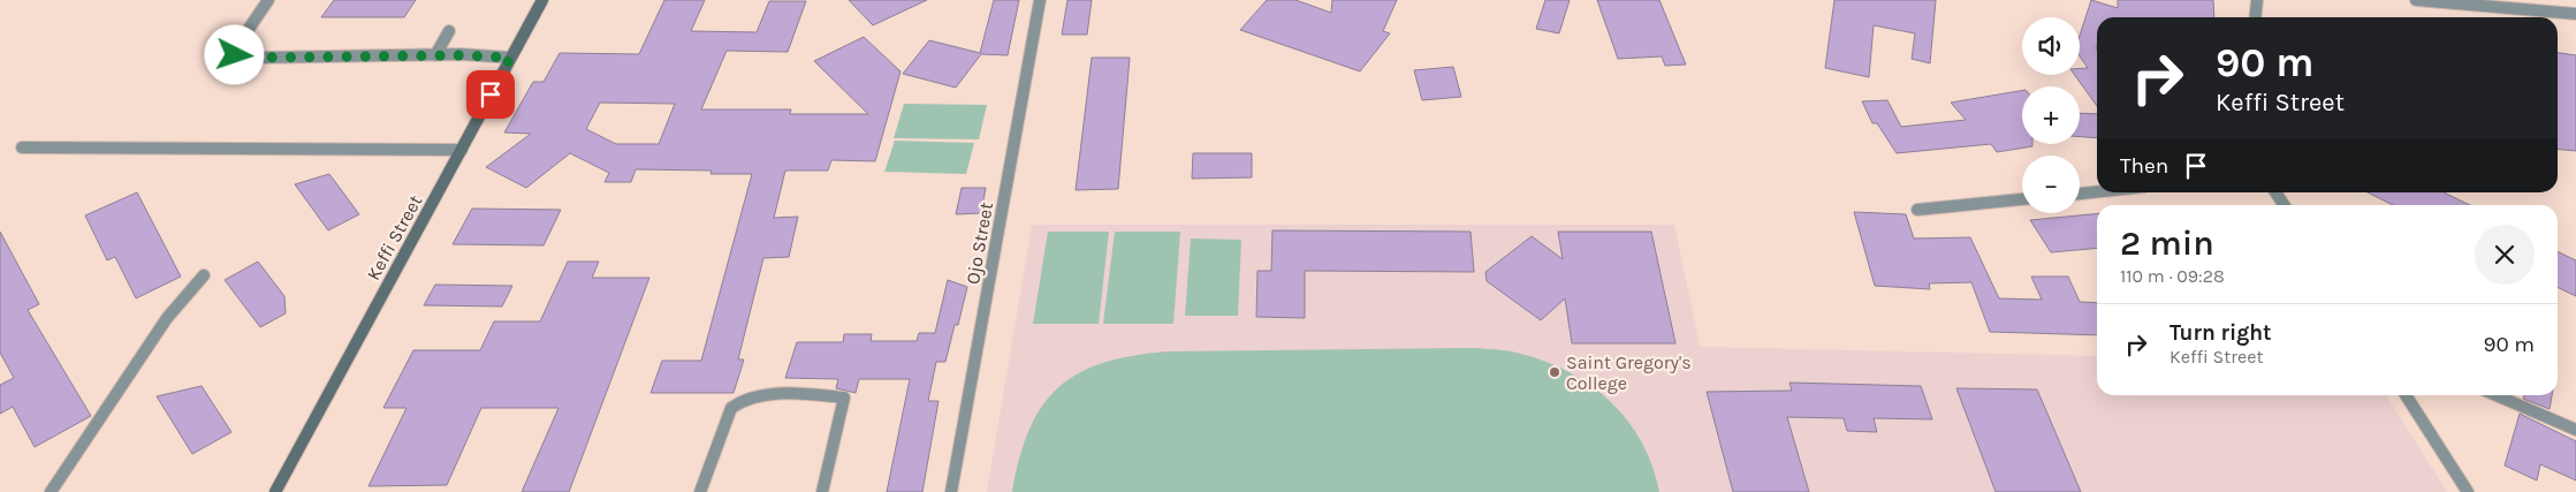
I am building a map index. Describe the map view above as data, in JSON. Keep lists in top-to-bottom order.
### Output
{
  "streets": {
    "main road": ["Keffi Street"],
    "street": ["Ojo Street"]
  },
  "places": ["Saint Gregory's College"],
  "page": {
    "map_buttons": ["+", "−"],
    "turn": ["90 m", "Keffi Street"],
    "then": "Then",
    "heading": ["2 min", "110 m · 09:28"],
    "list": [
      {
        "name": "Turn right",
        "note": "Keffi Street",
        "value": "90 m"
      }
    ]
  }
}
